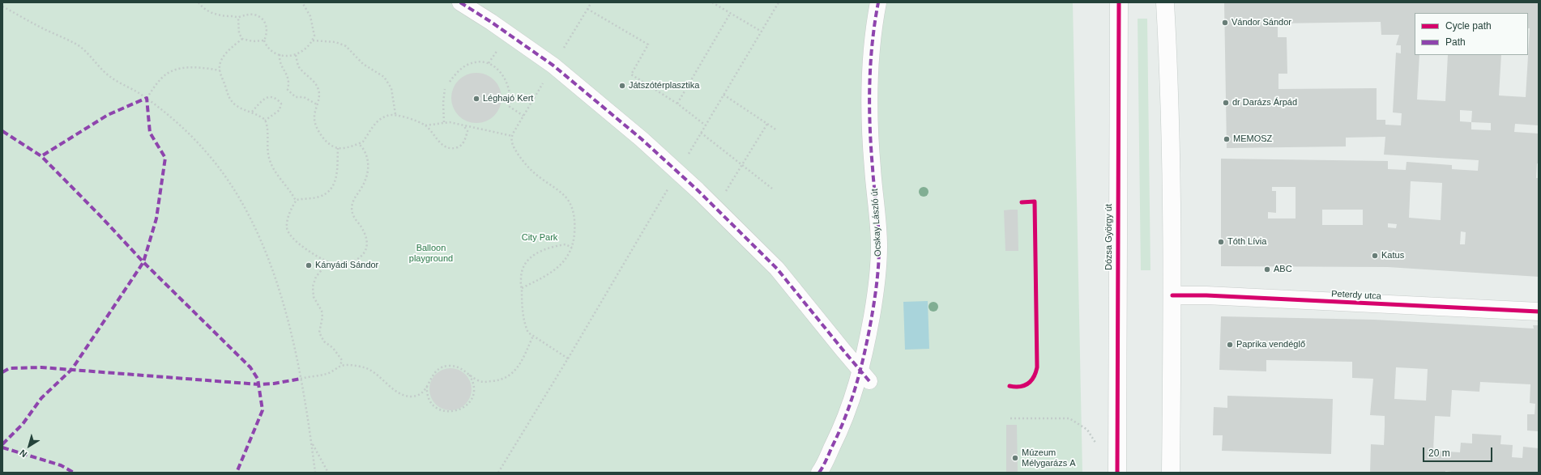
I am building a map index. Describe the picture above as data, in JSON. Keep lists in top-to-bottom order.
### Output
{
  "streets": {
    "main road": ["Dózsa György út", "Peterdy utca"],
    "street": ["Ocskay László út"]
  },
  "parks": ["City Park", "Balloon playground"],
  "places": [
    "Vándor Sándor",
    "Játszótérplasztika",
    "Léghajó Kert",
    "dr Darázs Árpád",
    "MEMOSZ",
    "Tóth Lívia",
    "Katus",
    "Kányádi Sándor",
    "ABC",
    "Paprika vendéglő",
    "Múzeum Mélygarázs A"
  ],
  "legend": ["Cycle path", "Path"],
  "scale_bar": "20 m",
  "north": "bottom left"
}
